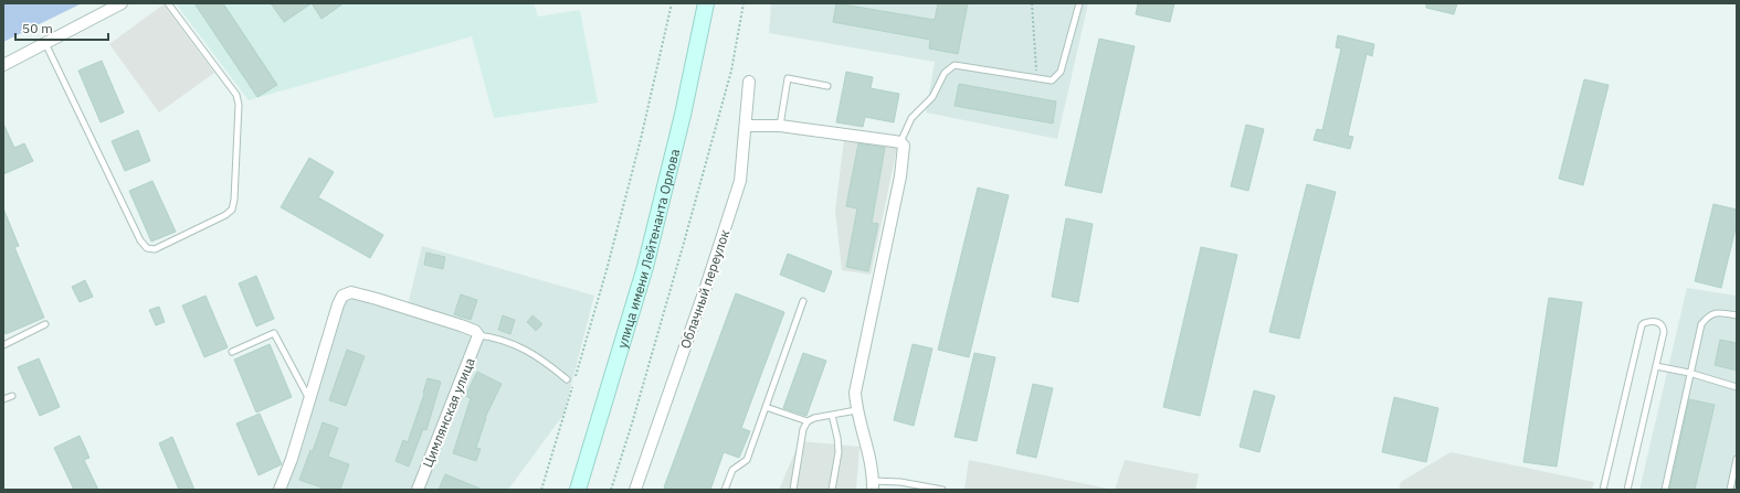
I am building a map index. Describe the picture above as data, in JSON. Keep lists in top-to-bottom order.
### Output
{
  "streets": {
    "main road": ["улица имени Лейтенанта Орлова"],
    "street": ["Облачный переулок", "Цимлянская улица"]
  },
  "scale_bar": "50 m"
}
